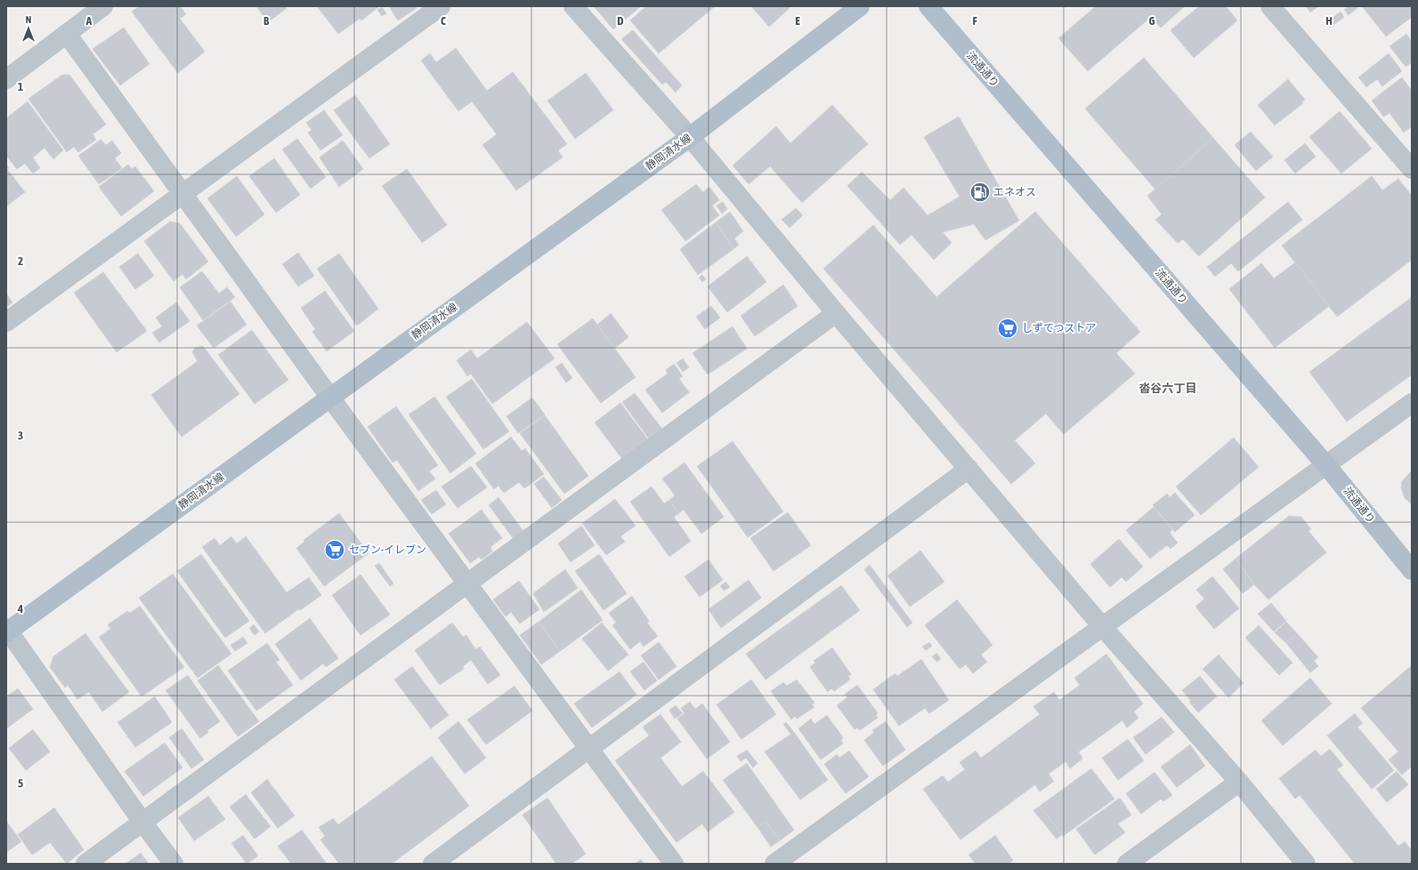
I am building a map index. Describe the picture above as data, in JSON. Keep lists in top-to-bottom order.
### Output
{
  "streets": {
    "main road": ["流通通り", "静岡清水線"]
  },
  "districts": ["沓谷六丁目"],
  "places": {
    "fuel station": ["エネオス"],
    "supermarket": ["しずてつストア", "セブン-イレブン"]
  },
  "north": "top",
  "grid": {
    "columns": [
      "A",
      "B",
      "C",
      "D",
      "E",
      "F",
      "G",
      "H"
    ],
    "rows": [
      "1",
      "2",
      "3",
      "4",
      "5"
    ]
  }
}
